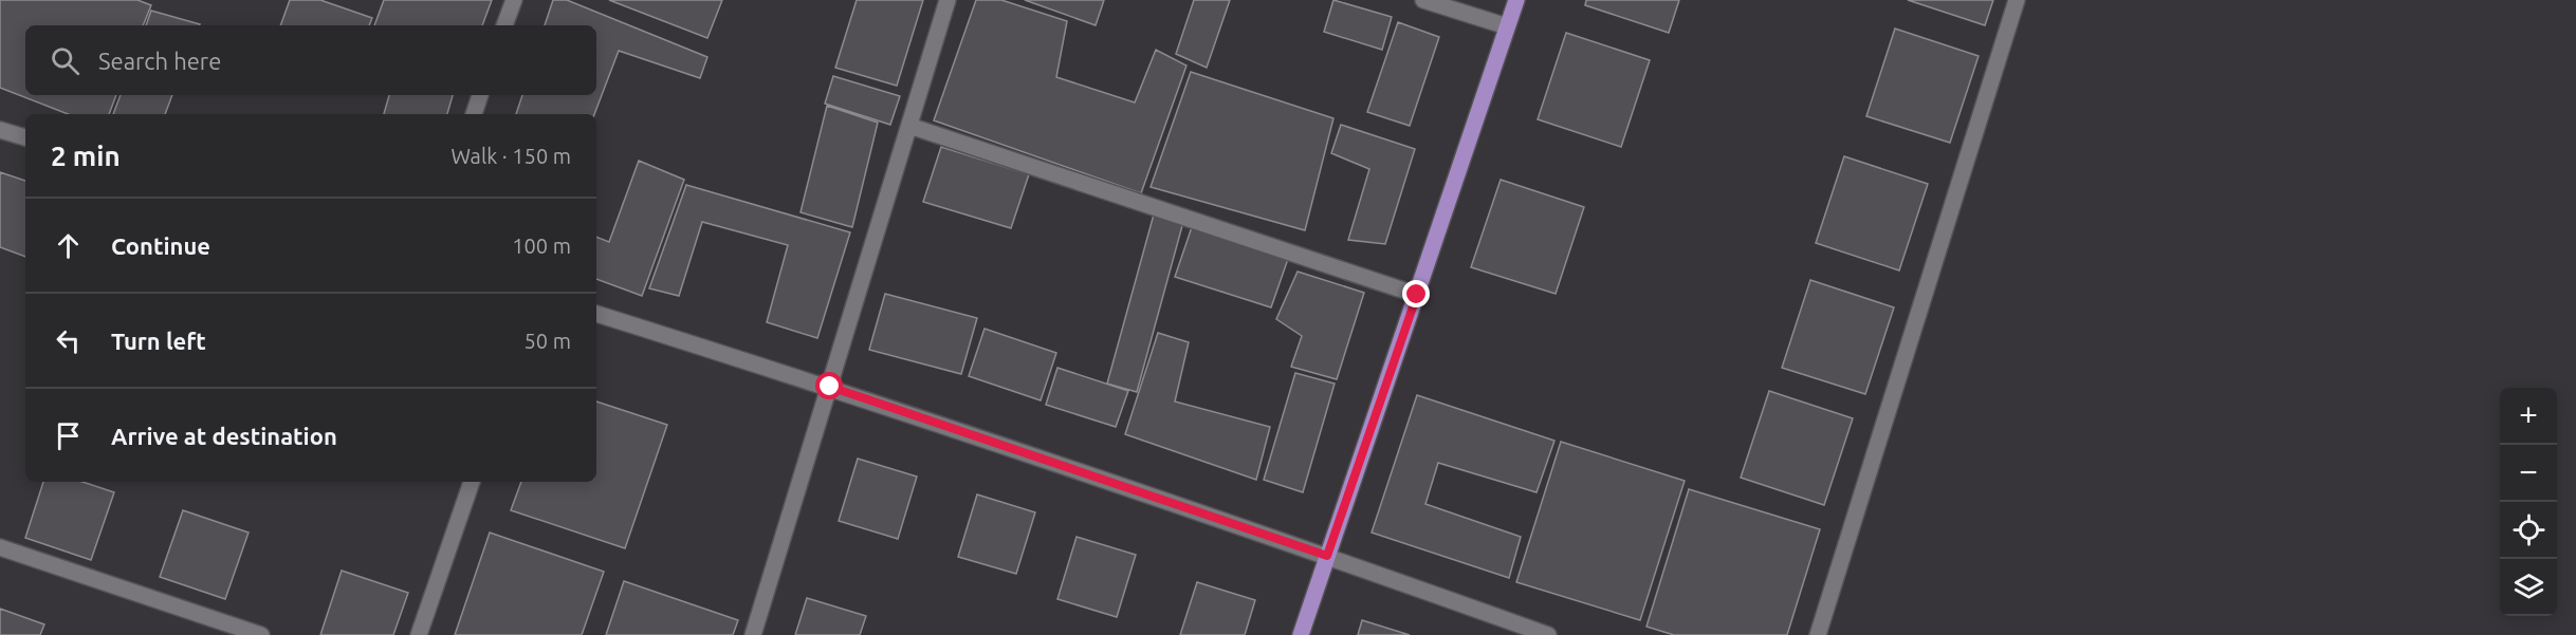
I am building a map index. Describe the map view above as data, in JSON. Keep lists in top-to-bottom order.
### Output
{
  "page": {
    "search": "Search here",
    "heading": ["2 min", "Walk · 150 m"],
    "list": [
      ["Continue", "100 m"],
      ["Turn left", "50 m"],
      "Arrive at destination"
    ],
    "map_buttons": ["+", "−"]
  }
}
